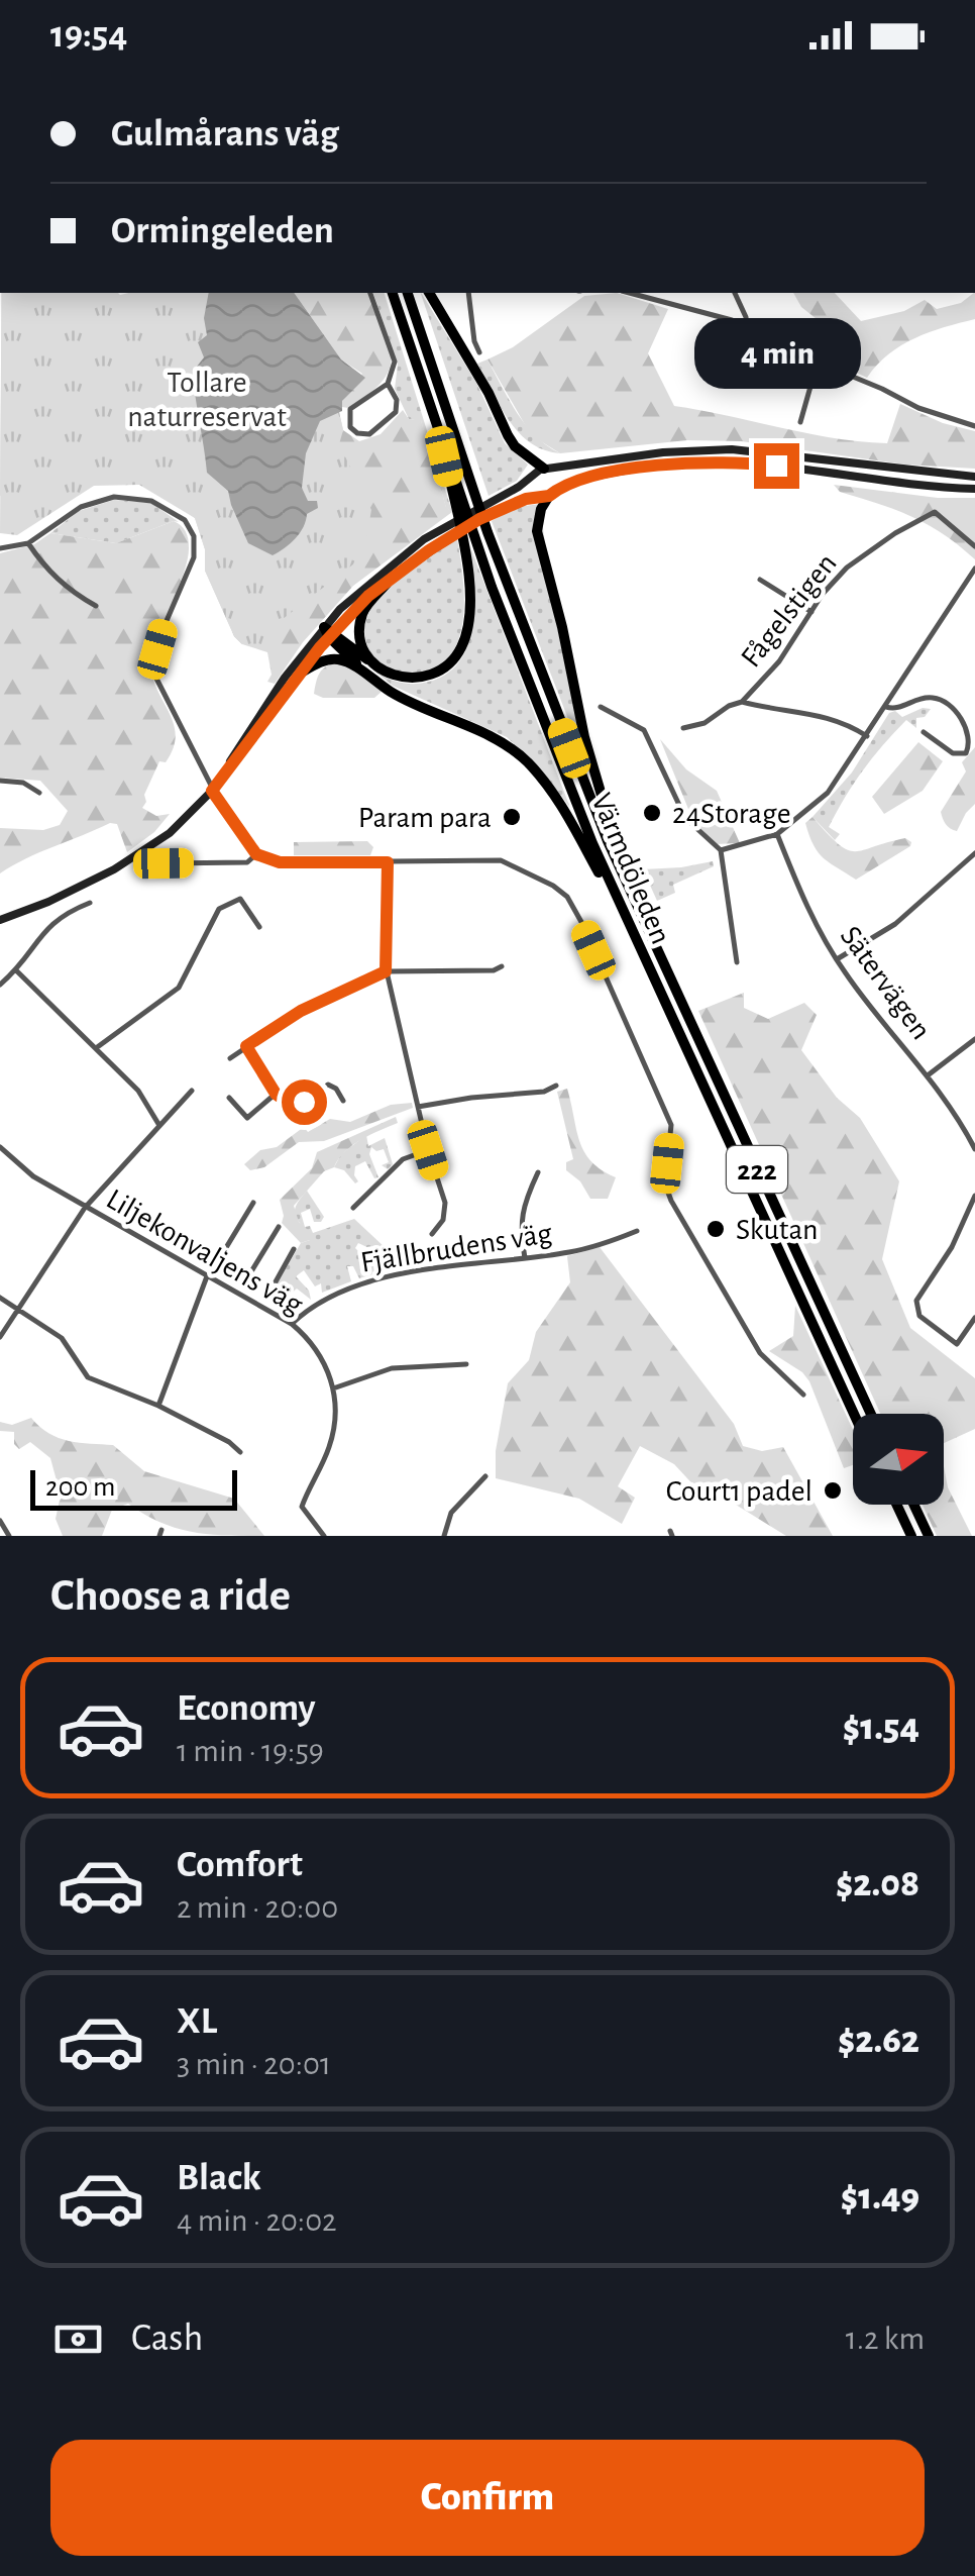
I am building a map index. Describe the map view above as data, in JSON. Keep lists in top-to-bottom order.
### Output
{
  "streets": {
    "highway": ["Värmdöleden", "222"],
    "street": [
      "Fågelstigen",
      "Sätervägen",
      "Fjällbrudens väg",
      "Liljekonvaljens väg"
    ]
  },
  "crossings": [
    ["Fjällbrudens väg", "Liljekonvaljens väg"]
  ],
  "parks": ["Tollare naturreservat"],
  "places": [
    "24Storage",
    "Param para",
    "Skutan",
    "Court1 padel"
  ],
  "scale_bar": "200 m",
  "north": "right",
  "page": {
    "status": "19:54",
    "banner": ["Gulmårans väg", "Ormingeleden"],
    "bubble": "4 min",
    "scale": "200 m",
    "heading": "Choose a ride",
    "list": [
      {
        "name": "Economy",
        "note": "1 min · 19:59",
        "value": "$1.54"
      },
      {
        "name": "Comfort",
        "note": "2 min · 20:00",
        "value": "$2.08"
      },
      {
        "name": "XL",
        "note": "3 min · 20:01",
        "value": "$2.62"
      },
      {
        "name": "Black",
        "note": "4 min · 20:02",
        "value": "$1.49"
      }
    ],
    "pay": ["Cash", "1.2 km"],
    "buttons": "Confirm"
  }
}
